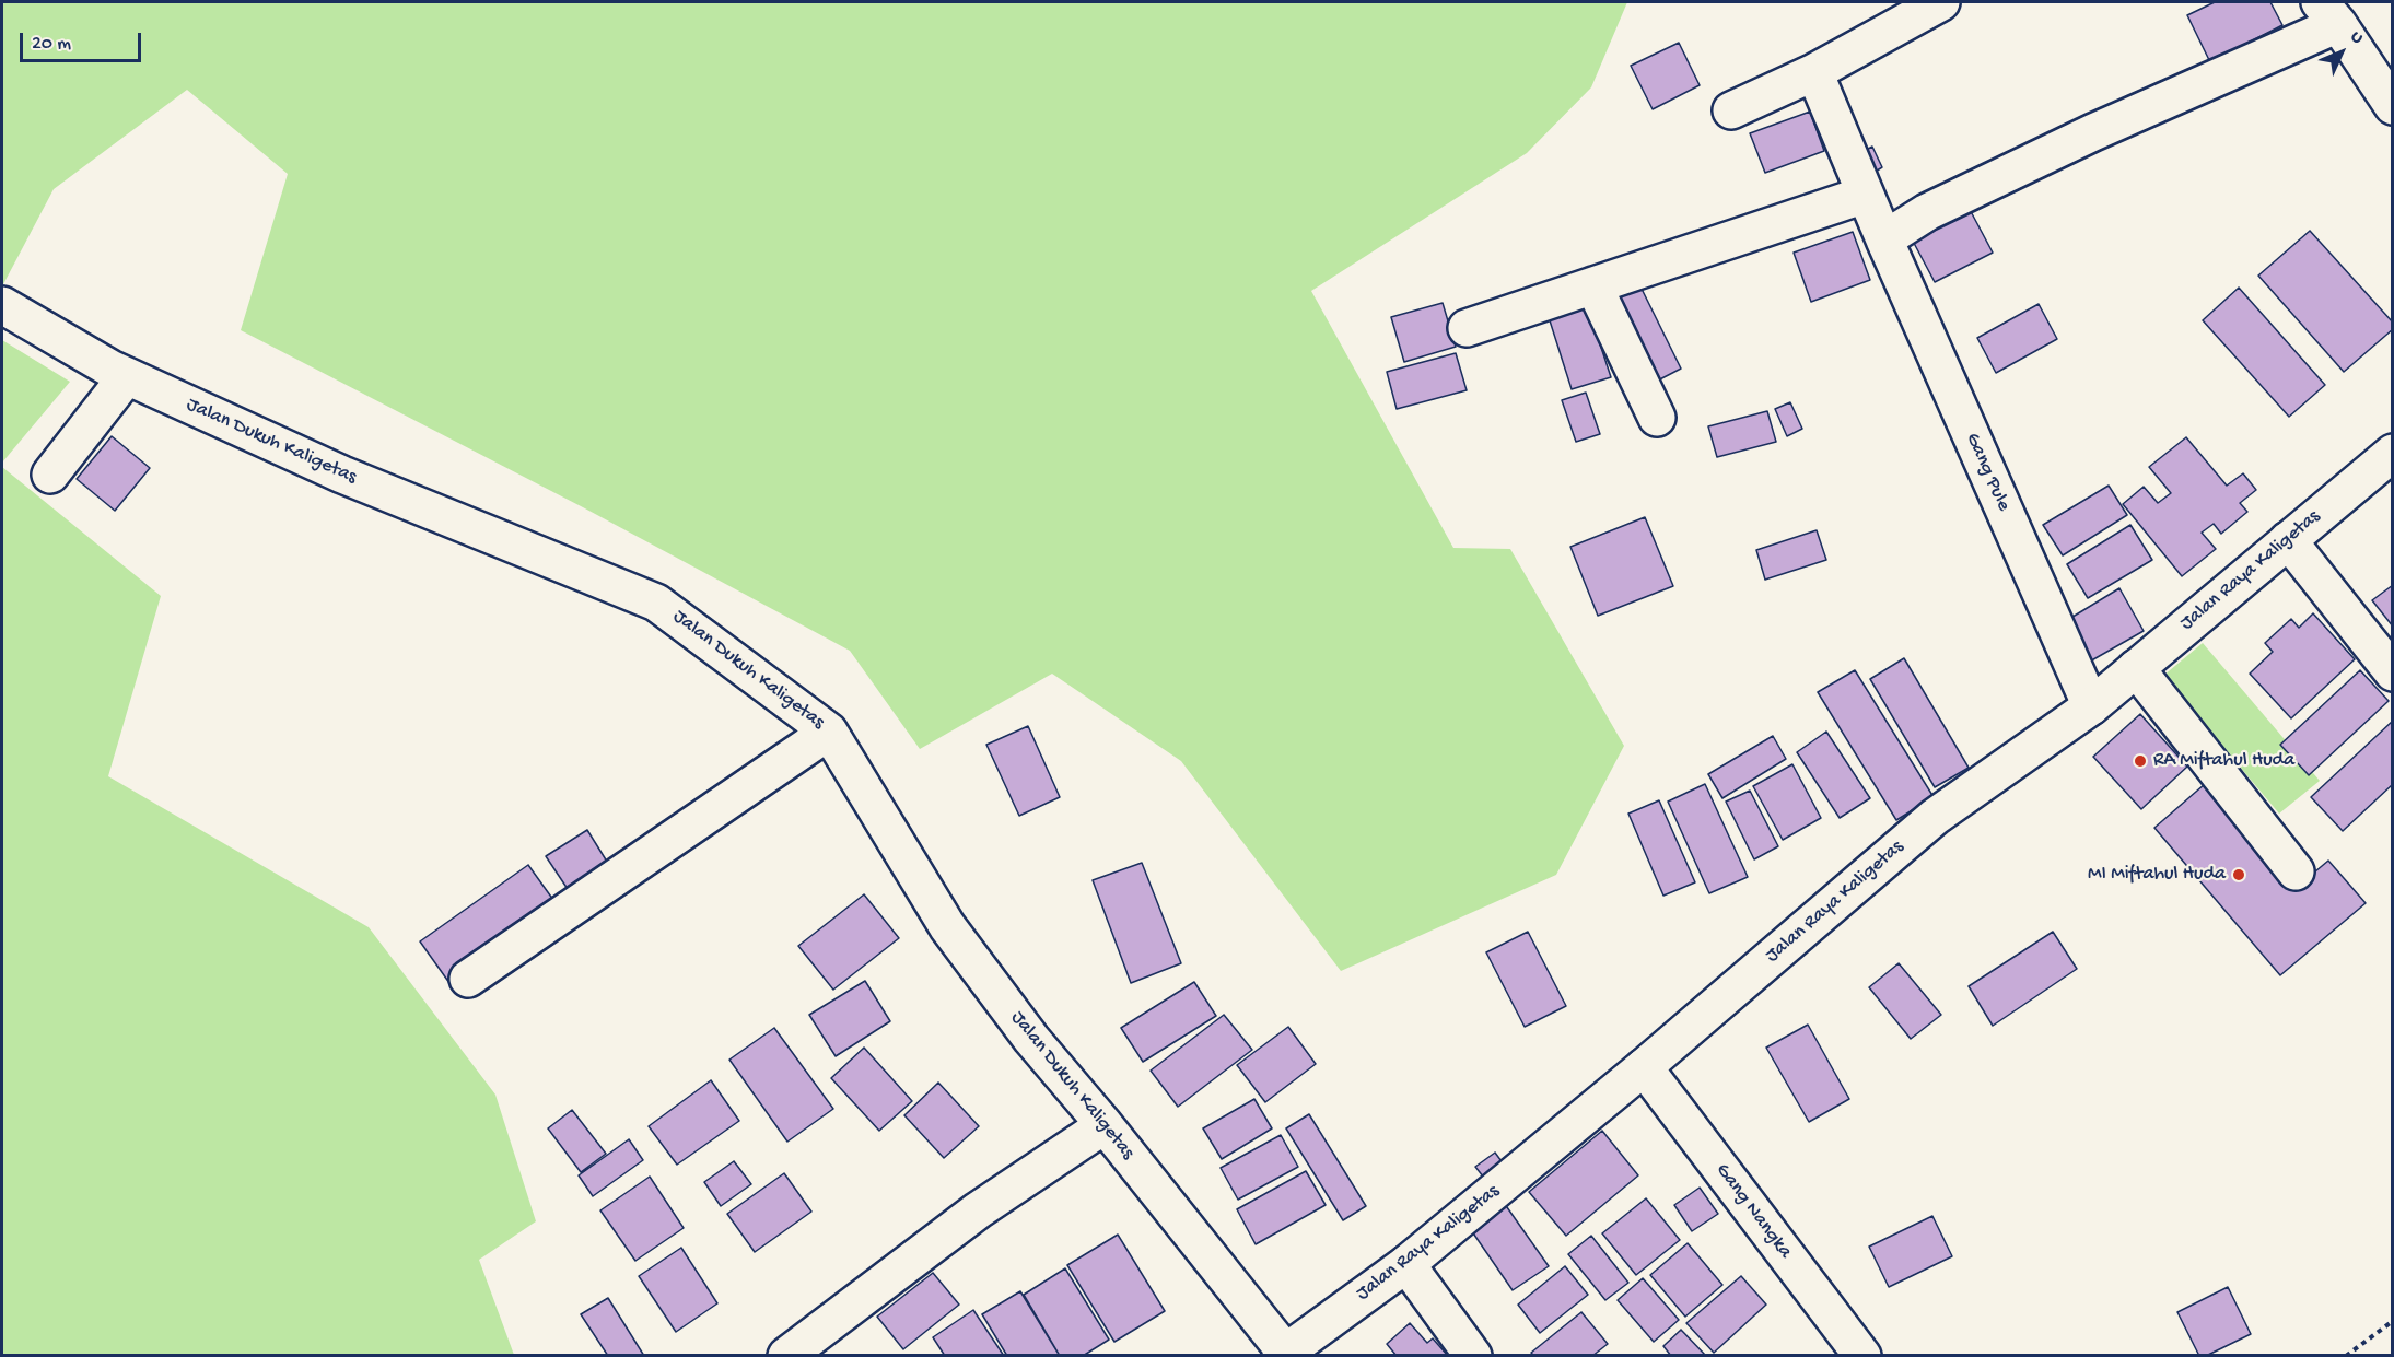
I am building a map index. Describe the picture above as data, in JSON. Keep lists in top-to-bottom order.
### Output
{
  "streets": {
    "street": [
      "Jalan Dukuh Kaligetas",
      "Gang Pule",
      "Jalan Raya Kaligetas",
      "Gang Nangka"
    ]
  },
  "crossings": [
    ["Jalan Dukuh Kaligetas", "Jalan Raya Kaligetas"],
    ["Gang Pule", "Jalan Raya Kaligetas"],
    ["Jalan Raya Kaligetas", "Gang Nangka"]
  ],
  "places": ["RA Miftahul Huda", "MI Miftahul Huda"],
  "scale_bar": "20 m",
  "north": "top right"
}
